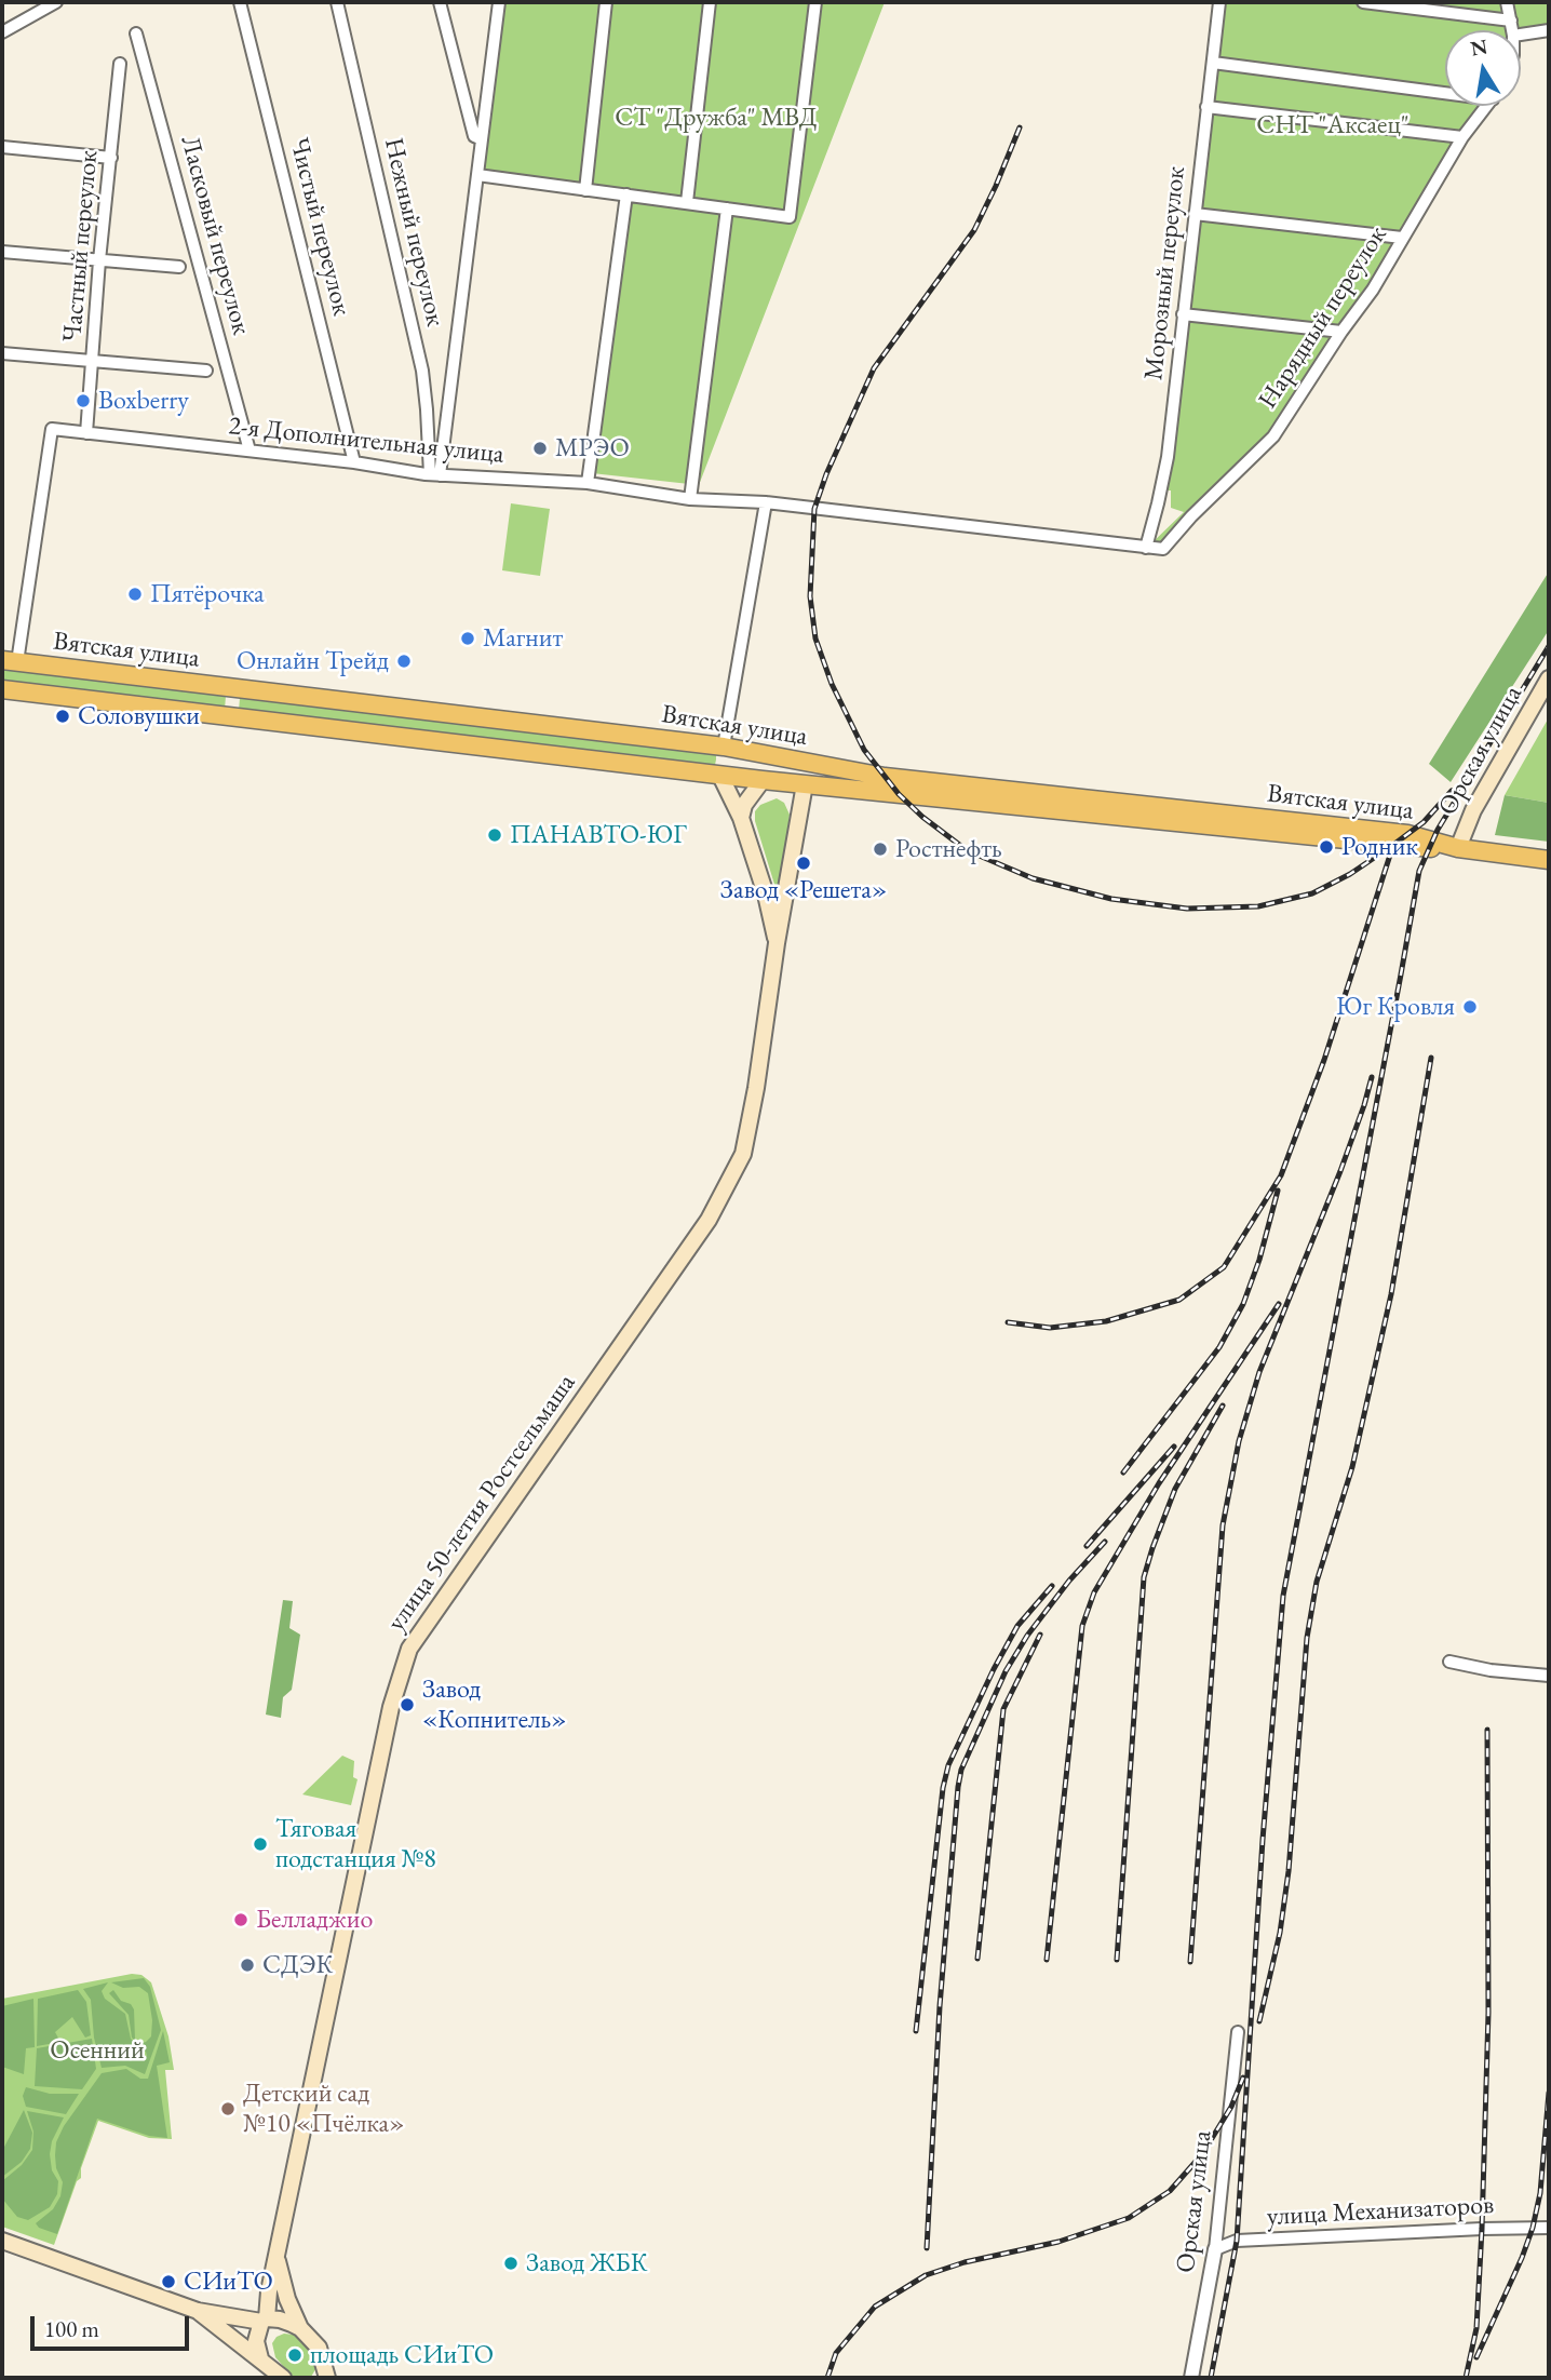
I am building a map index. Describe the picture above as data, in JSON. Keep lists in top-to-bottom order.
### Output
{
  "streets": {
    "main road": ["Вятская улица", "Орская улица", "улица 50-летия Ростсельмаша"],
    "street": [
      "Чистый переулок",
      "Нежный переулок",
      "Ласковый переулок",
      "Частный переулок",
      "Морозный переулок",
      "Нарядный переулок",
      "2-я Дополнительная улица",
      "улица Механизаторов"
    ]
  },
  "crossings": [
    ["Чистый переулок", "2-я Дополнительная улица"],
    ["Нежный переулок", "2-я Дополнительная улица"],
    ["Ласковый переулок", "2-я Дополнительная улица"],
    ["Частный переулок", "2-я Дополнительная улица"],
    ["Морозный переулок", "2-я Дополнительная улица"],
    ["Нарядный переулок", "2-я Дополнительная улица"],
    ["2-я Дополнительная улица", "Вятская улица"],
    ["Вятская улица", "Орская улица"],
    ["Вятская улица", "улица 50-летия Ростсельмаша"],
    ["Орская улица", "улица Механизаторов"]
  ],
  "parks": ["СТ \"Дружба\" МВД", "СНТ \"Аксаец\"", "Осенний"],
  "places": [
    "Boxberry",
    "МРЭО",
    "Пятёрочка",
    "Магнит",
    "Онлайн Трейд",
    "Соловушки",
    "ПАНАВТО-ЮГ",
    "Родник",
    "Ростнефть",
    "Завод «Решета»",
    "Юг Кровля",
    "Завод «Копнитель»",
    "Тяговая подстанция №8",
    "Белладжио",
    "СДЭК",
    "Детский сад №10 «Пчёлка»",
    "Завод ЖБК",
    "СИиТО",
    "площадь СИиТО"
  ],
  "scale_bar": "100 m",
  "north": "top"
}
